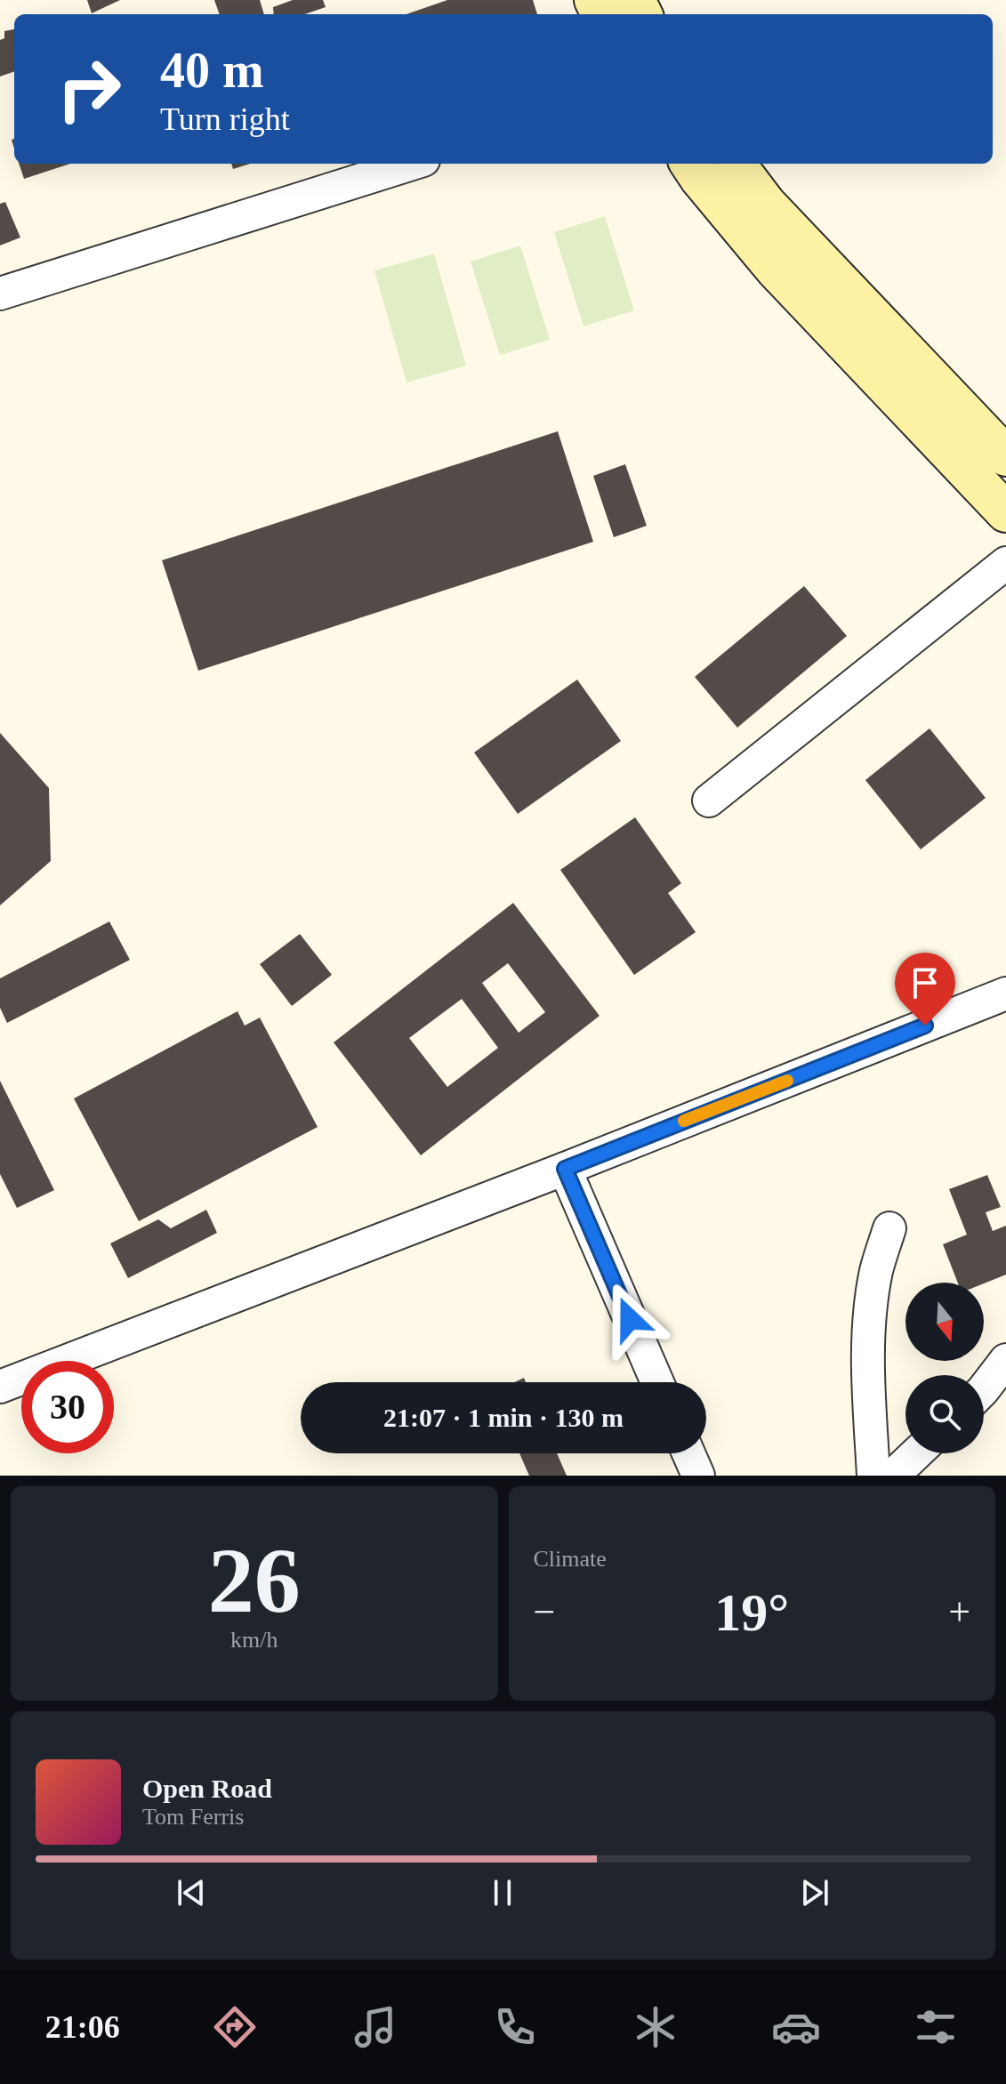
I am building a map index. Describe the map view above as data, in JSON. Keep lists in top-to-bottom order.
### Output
{
  "north": "bottom",
  "page": {
    "turn": ["40 m", "Turn right"],
    "limit": "30",
    "trip": "21:07 · 1 min · 130 m",
    "tile": [
      ["26", "km/h"],
      "Climate"
    ],
    "heat": ["−", "19°", "+"],
    "song": ["Open Road", "Tom Ferris"],
    "tabs": "21:06"
  }
}
